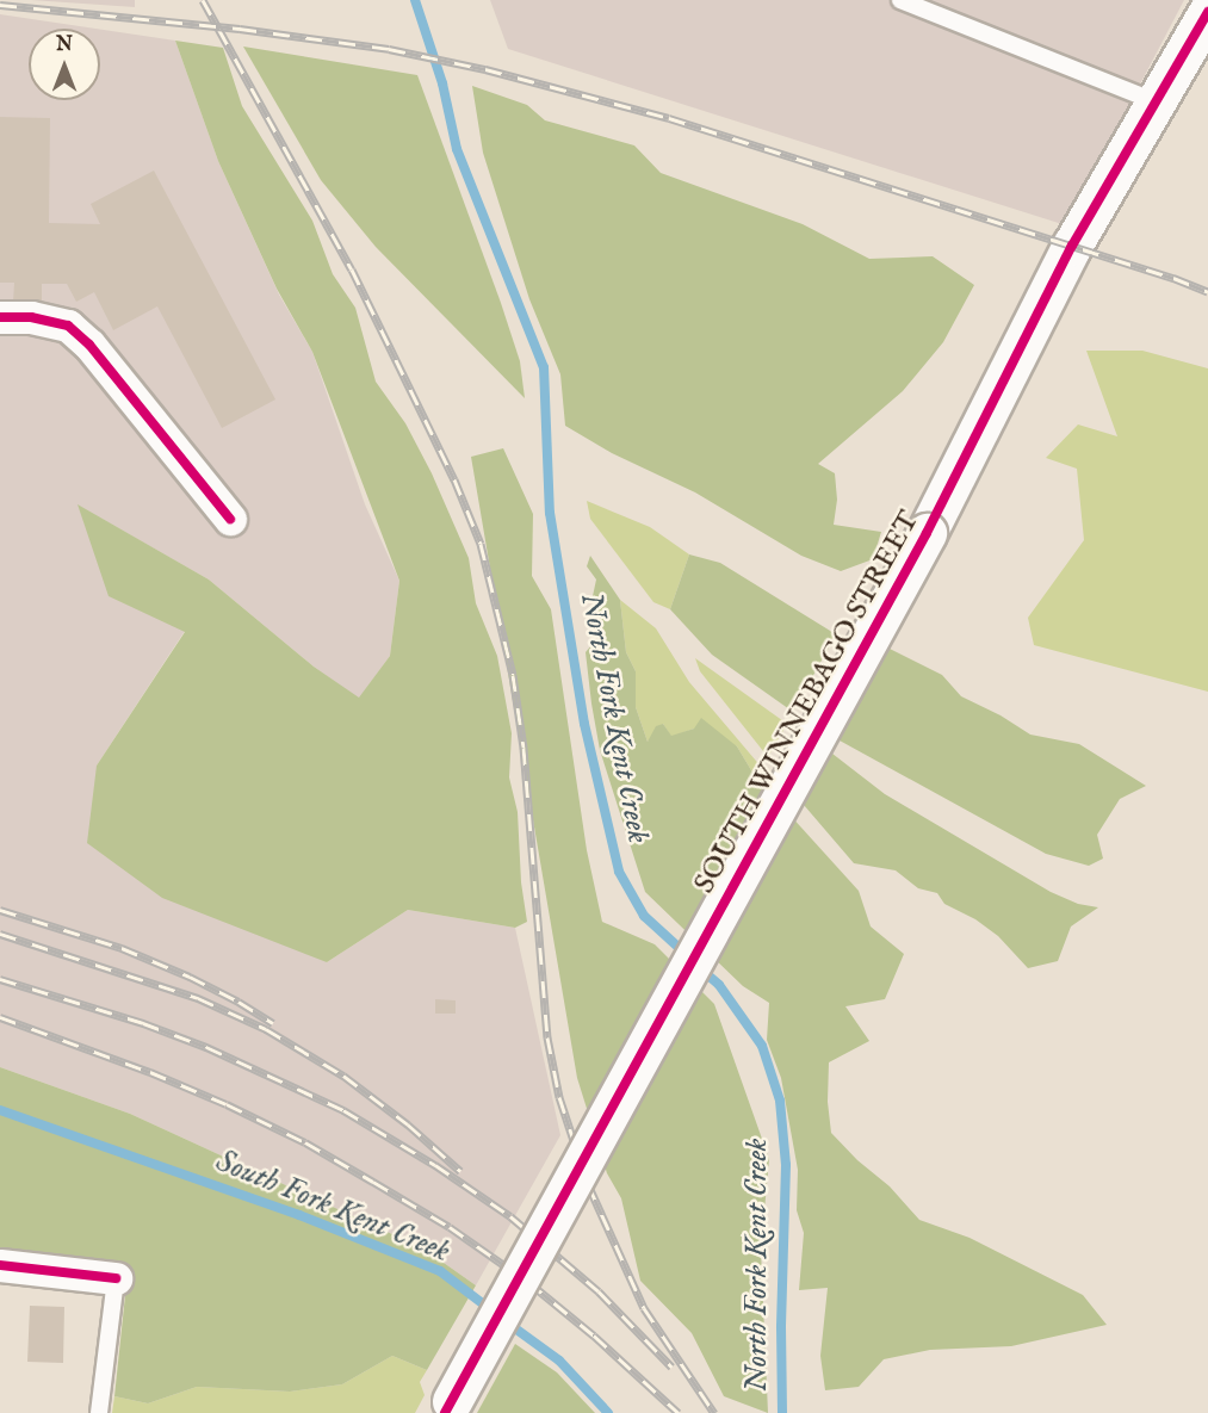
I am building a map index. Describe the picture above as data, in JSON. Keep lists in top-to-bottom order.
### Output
{
  "streets": {
    "main road": ["SOUTH WINNEBAGO STREET"]
  },
  "water": ["North Fork Kent Creek", "South Fork Kent Creek"],
  "north": "top"
}
